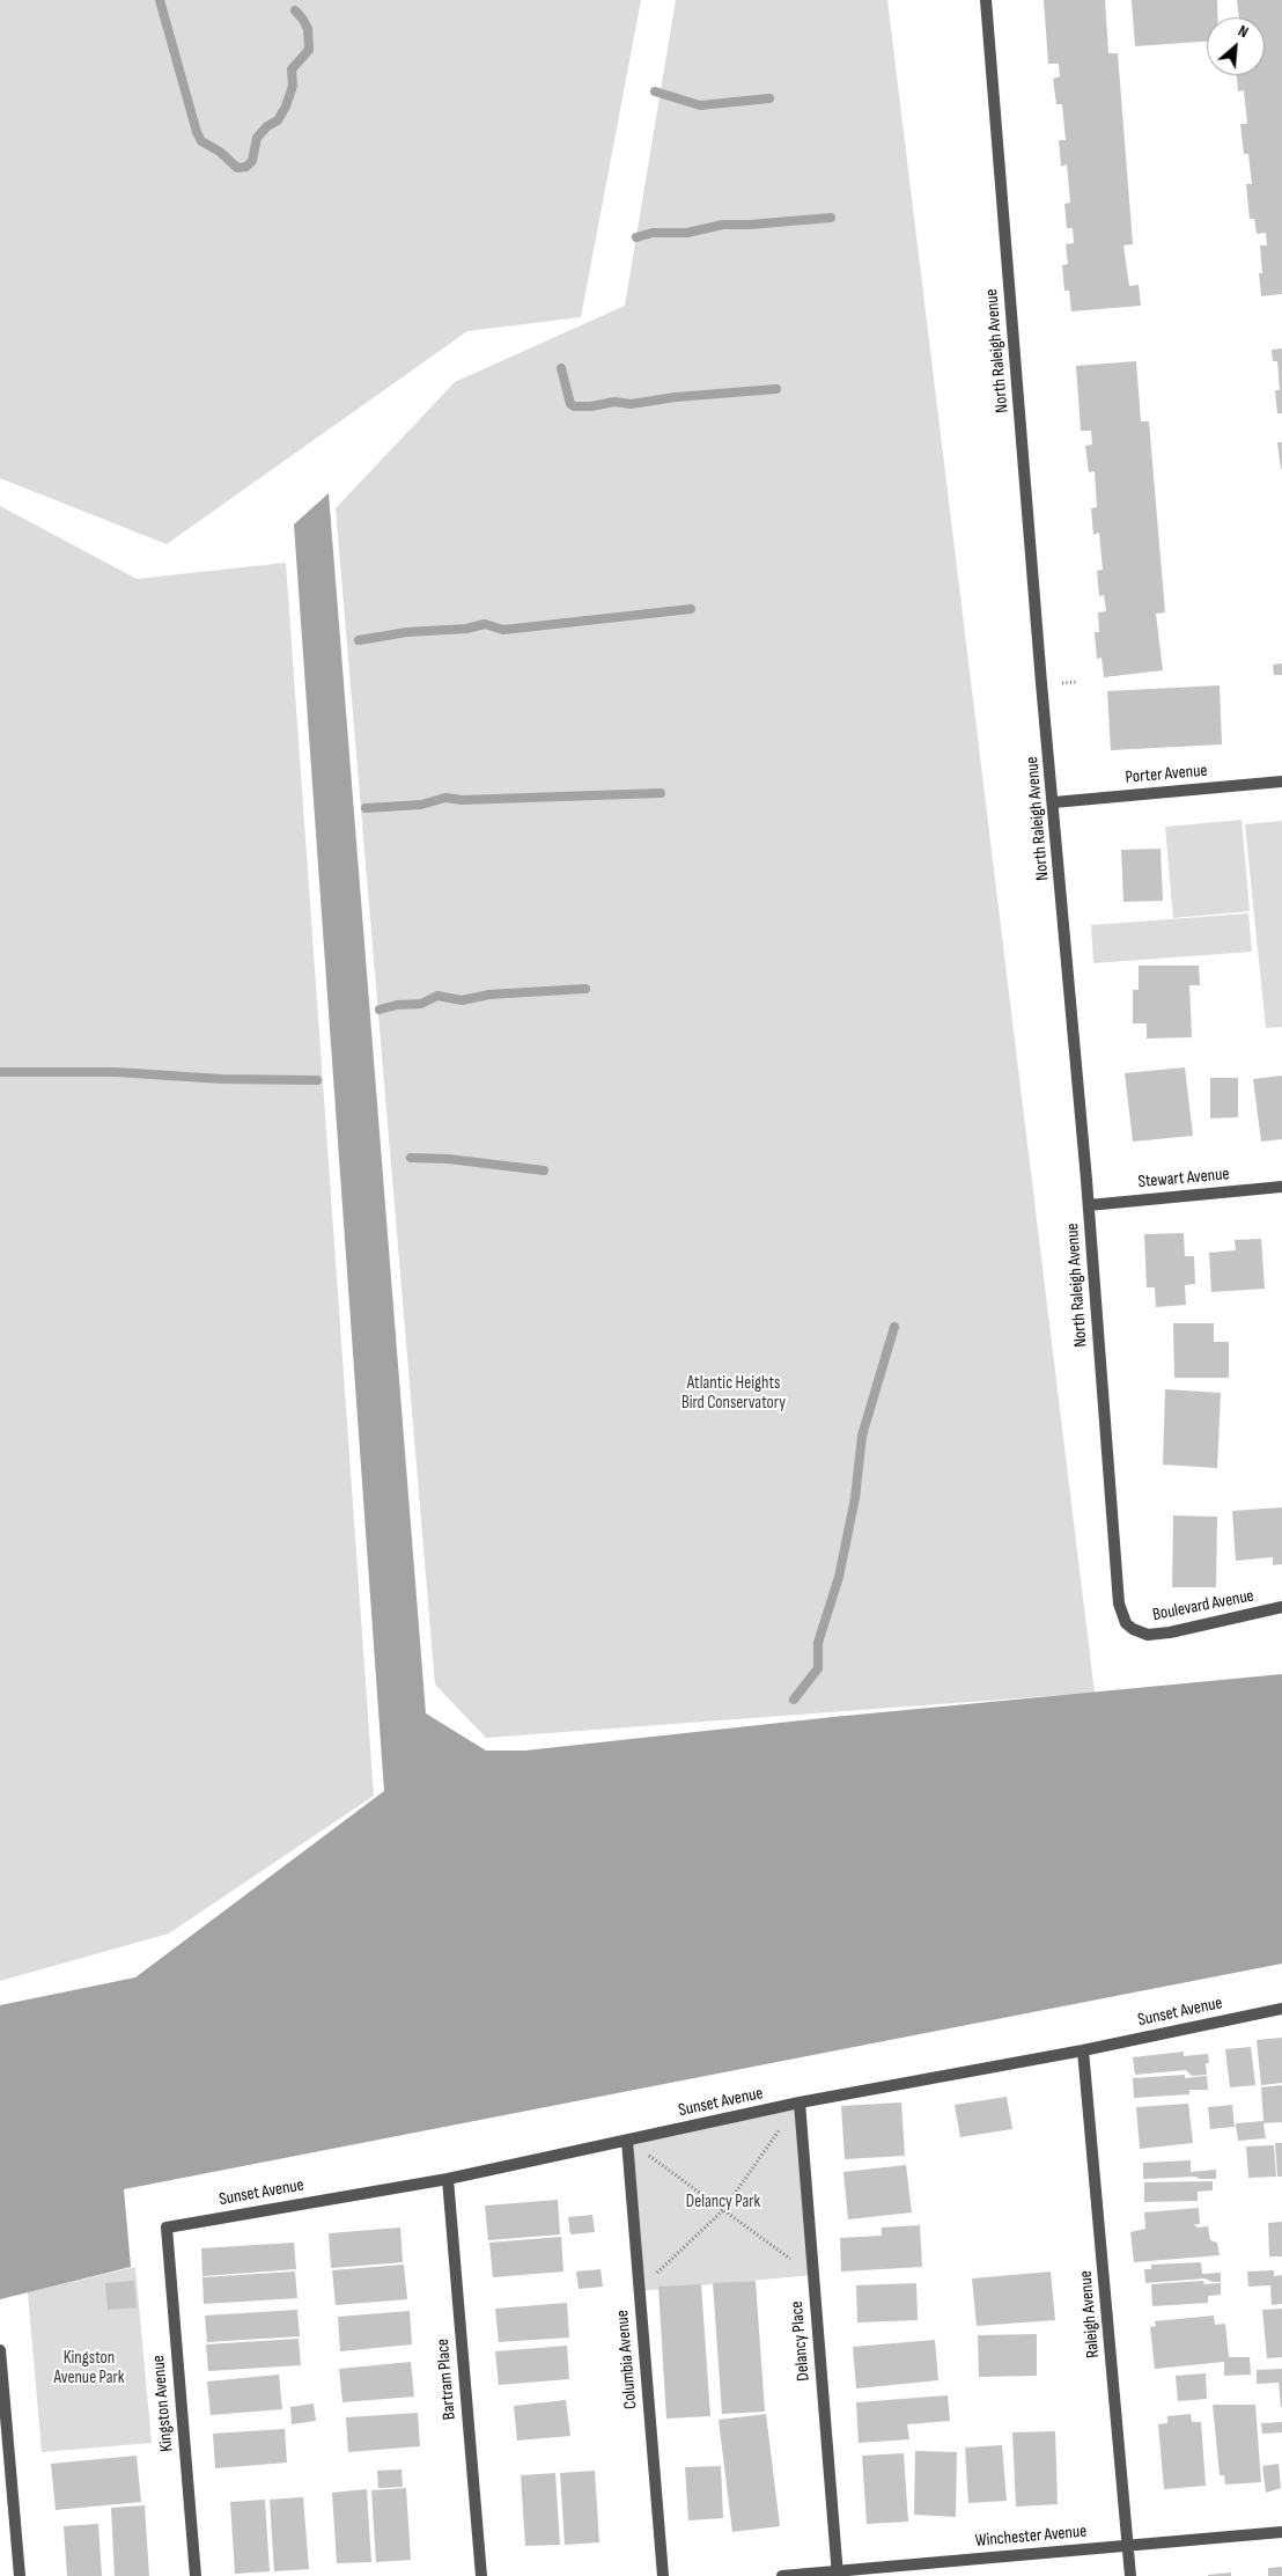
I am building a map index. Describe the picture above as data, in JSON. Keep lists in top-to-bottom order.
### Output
{
  "streets": {
    "street": [
      "North Raleigh Avenue",
      "Porter Avenue",
      "Stewart Avenue",
      "Boulevard Avenue",
      "Sunset Avenue",
      "Raleigh Avenue",
      "Delancy Place",
      "Columbia Avenue",
      "Bartram Place",
      "Kingston Avenue",
      "Winchester Avenue"
    ]
  },
  "crossings": [
    ["North Raleigh Avenue", "Porter Avenue"],
    ["North Raleigh Avenue", "Stewart Avenue"],
    ["North Raleigh Avenue", "Boulevard Avenue"],
    ["Sunset Avenue", "Raleigh Avenue"],
    ["Sunset Avenue", "Delancy Place"],
    ["Sunset Avenue", "Columbia Avenue"],
    ["Sunset Avenue", "Bartram Place"],
    ["Sunset Avenue", "Kingston Avenue"],
    ["Raleigh Avenue", "Winchester Avenue"],
    ["Delancy Place", "Winchester Avenue"]
  ],
  "parks": ["Atlantic Heights Bird Conservatory", "Delancy Park", "Kingston Avenue Park"],
  "north": "top right"
}
